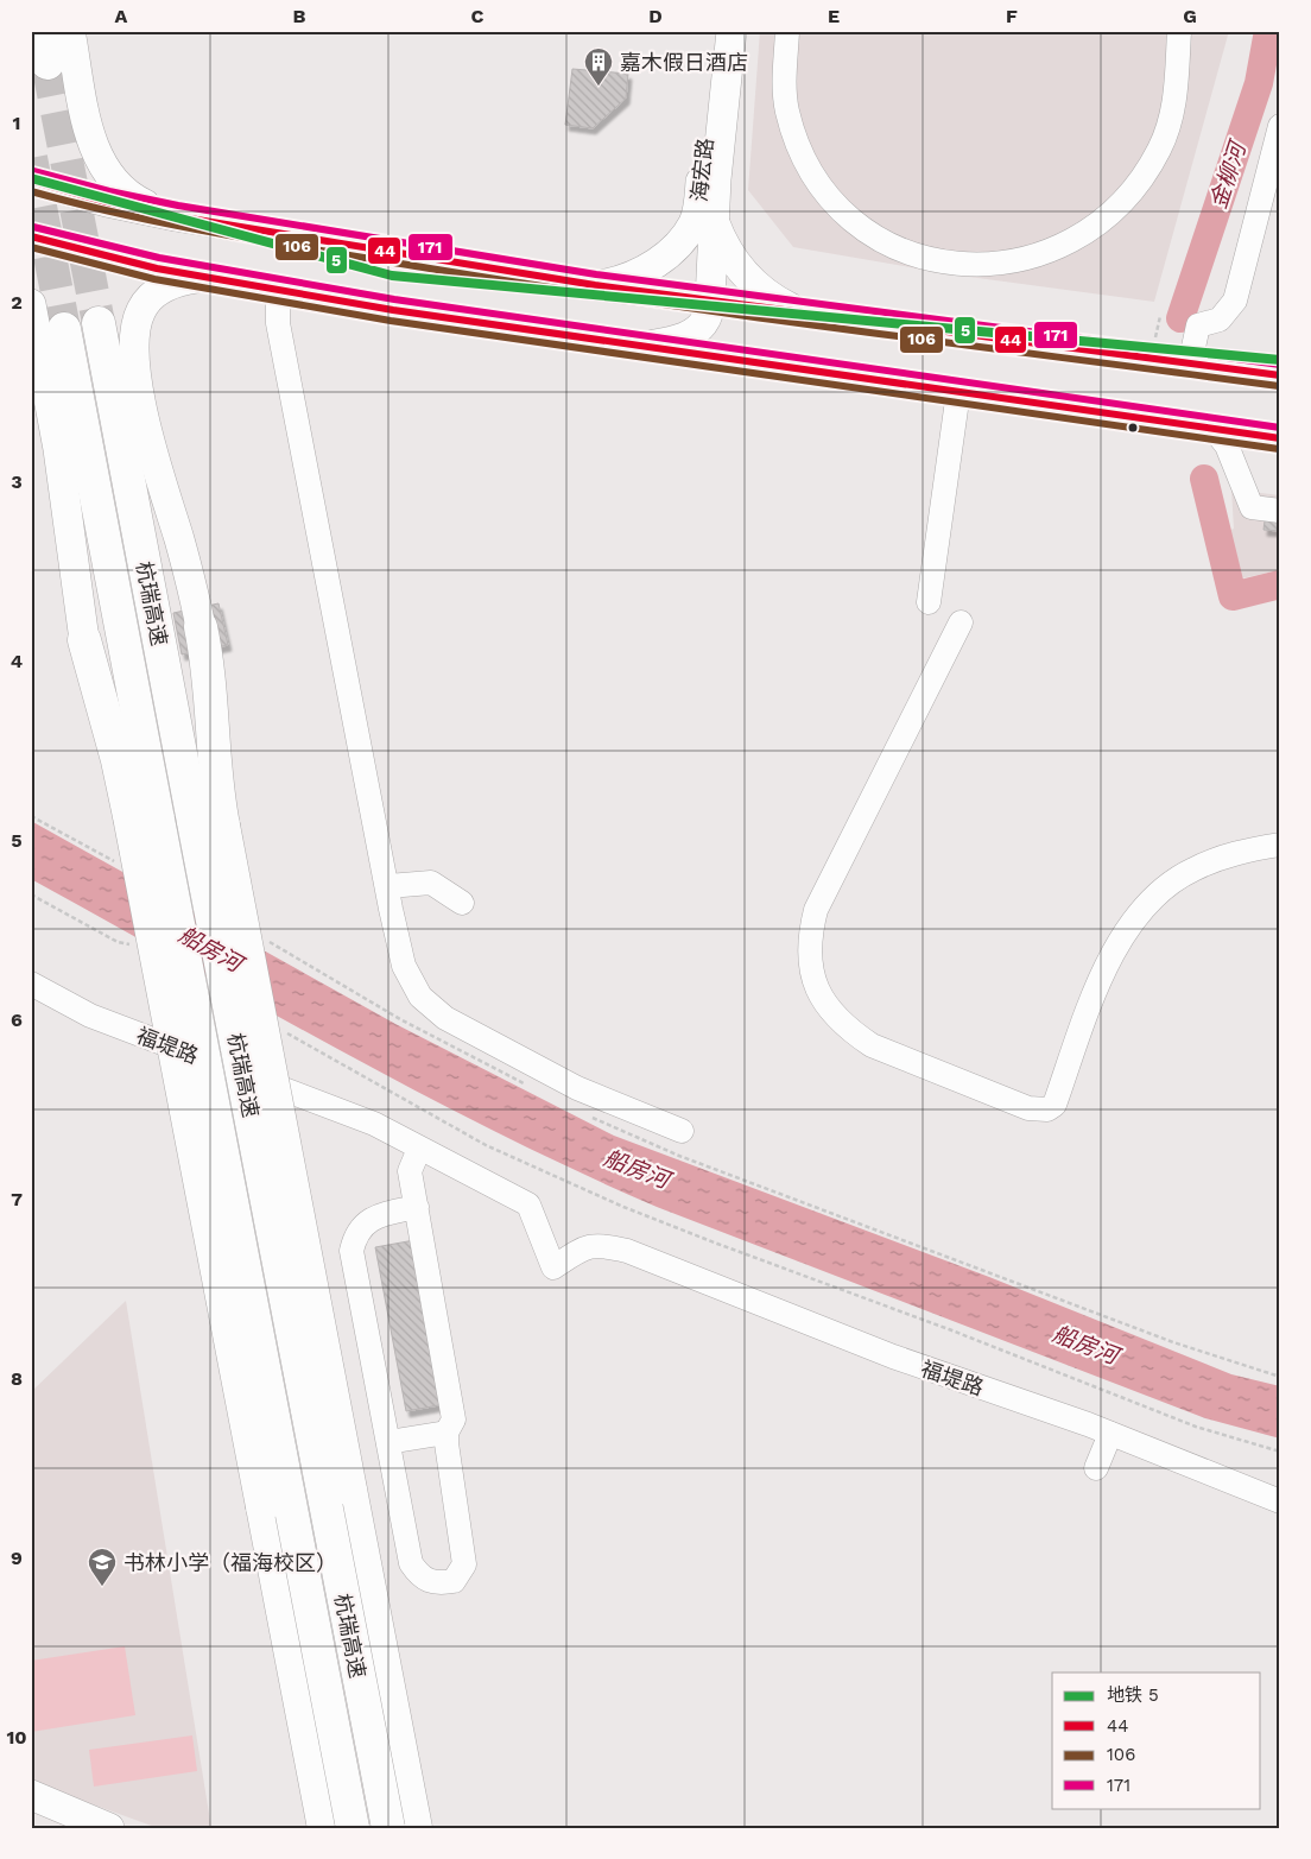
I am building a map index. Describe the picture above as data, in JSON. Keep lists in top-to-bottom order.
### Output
{
  "streets": {
    "highway": ["杭瑞高速"],
    "main road": ["海宏路"],
    "street": ["福堤路"]
  },
  "water": ["金柳河", "船房河"],
  "places": {
    "building": ["嘉木假日酒店"],
    "school or university": ["书林小学（福海校区）"]
  },
  "lines": [
    "transit line 171",
    "metro line 5",
    "transit line 44",
    "transit line 106"
  ],
  "legend": [
    "地铁 5",
    "44",
    "106",
    "171"
  ],
  "grid": {
    "columns": [
      "A",
      "B",
      "C",
      "D",
      "E",
      "F",
      "G"
    ],
    "rows": [
      "1",
      "2",
      "3",
      "4",
      "5",
      "6",
      "7",
      "8",
      "9",
      "10"
    ]
  }
}
